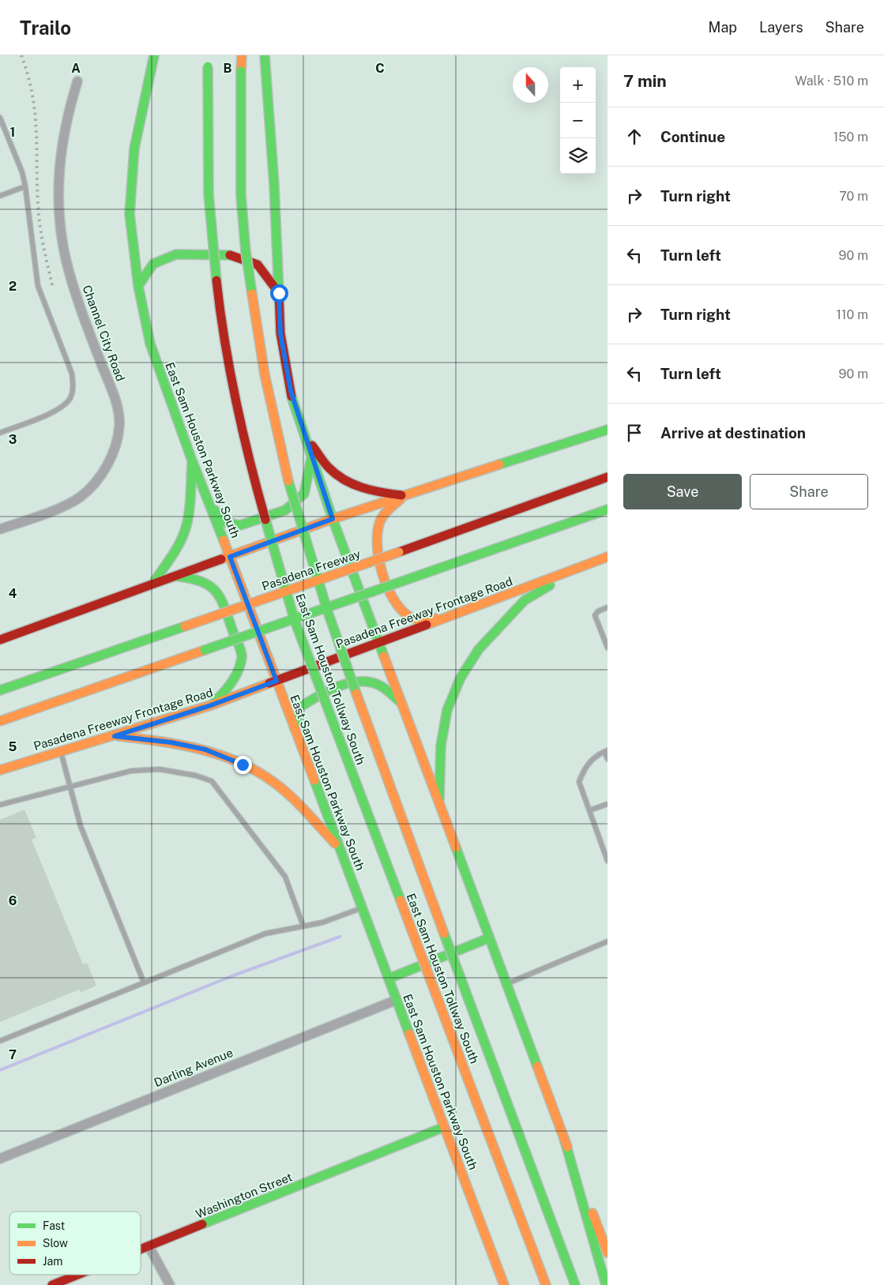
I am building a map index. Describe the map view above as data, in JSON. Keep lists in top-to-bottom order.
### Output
{
  "streets": {
    "main road": [
      "East Sam Houston Parkway South",
      "Pasadena Freeway",
      "Pasadena Freeway Frontage Road",
      "East Sam Houston Tollway South",
      "Washington Street"
    ],
    "street": ["Channel City Road", "Darling Avenue"]
  },
  "crossings": [
    ["East Sam Houston Parkway South", "Pasadena Freeway Frontage Road"],
    ["East Sam Houston Parkway South", "Darling Avenue"],
    ["East Sam Houston Parkway South", "Washington Street"]
  ],
  "legend": ["Fast", "Slow", "Jam"],
  "north": "top",
  "page": {
    "header": "Trailo",
    "nav": ["Map", "Layers", "Share"],
    "heading": ["7 min", "Walk · 510 m"],
    "map_buttons": ["+", "−"],
    "list": [
      ["Continue", "150 m"],
      ["Turn right", "70 m"],
      ["Turn left", "90 m"],
      ["Turn right", "110 m"],
      ["Turn left", "90 m"],
      "Arrive at destination"
    ],
    "buttons": ["Save", "Share"]
  },
  "grid": {
    "columns": ["A", "B", "C"],
    "rows": [
      "1",
      "2",
      "3",
      "4",
      "5",
      "6",
      "7"
    ]
  }
}
